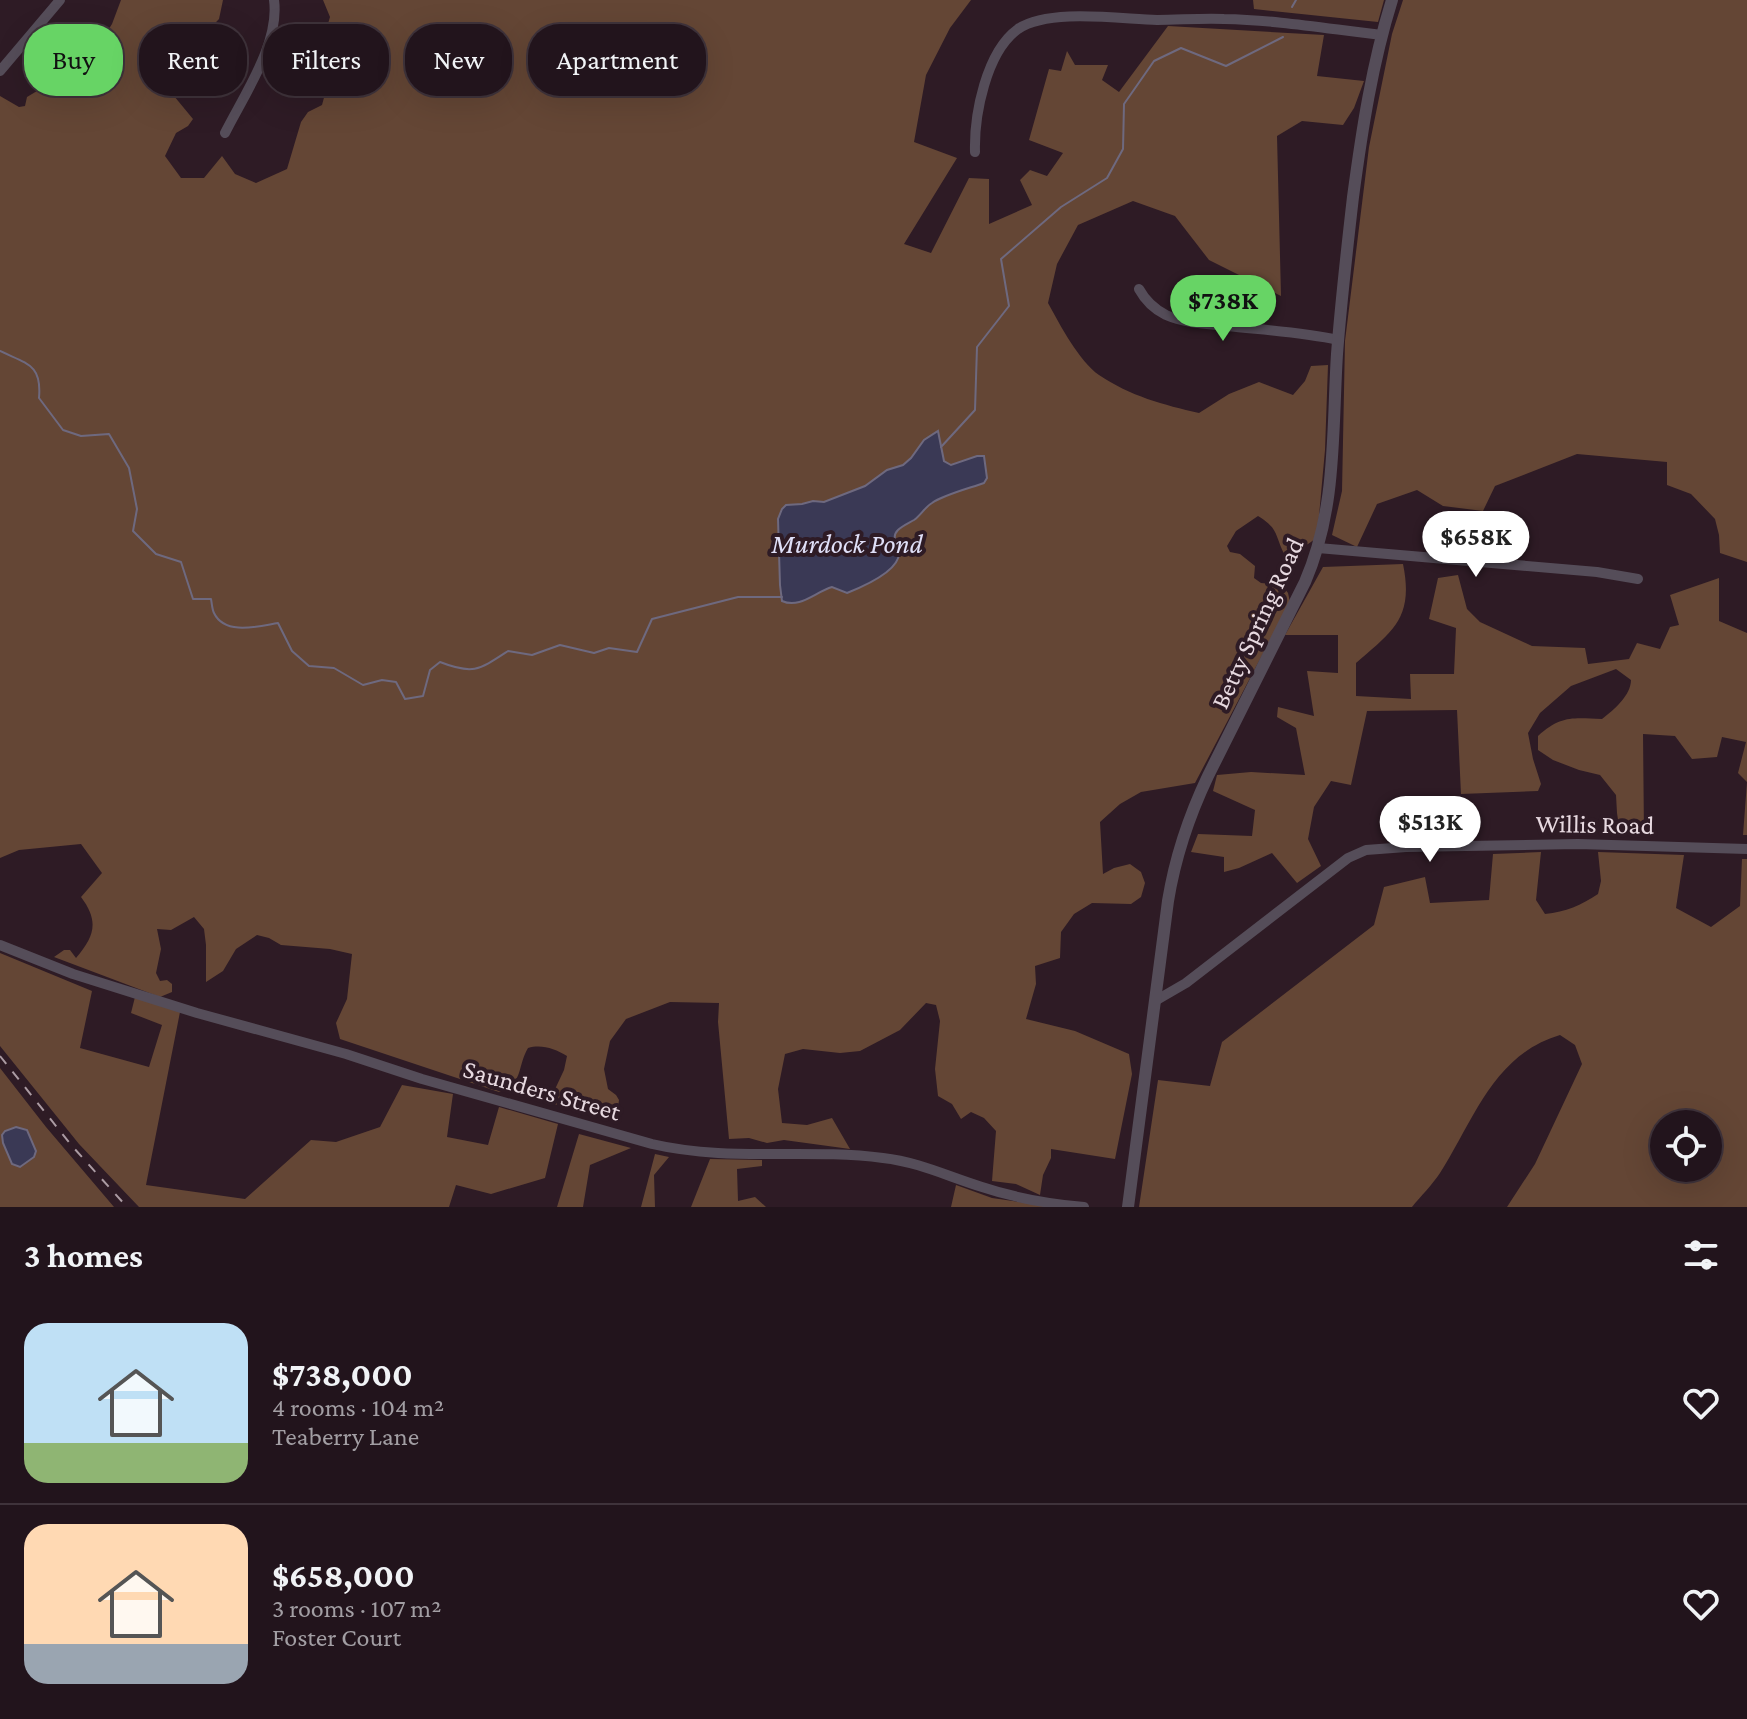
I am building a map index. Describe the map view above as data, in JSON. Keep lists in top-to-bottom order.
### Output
{
  "streets": {
    "street": ["Betty Spring Road", "Willis Road", "Saunders Street"]
  },
  "crossings": [
    ["Betty Spring Road", "Willis Road"]
  ],
  "water": ["Murdock Pond"],
  "page": {
    "chip": [
      "Buy",
      "Rent",
      "Filters",
      "New",
      "Apartment"
    ],
    "price": ["$738K", "$658K", "$513K"],
    "heading": "3 homes",
    "list": [
      {
        "name": "$738,000",
        "note": "4 rooms · 104 m² · Teaberry Lane"
      },
      {
        "name": "$658,000",
        "note": "3 rooms · 107 m² · Foster Court"
      }
    ]
  }
}
